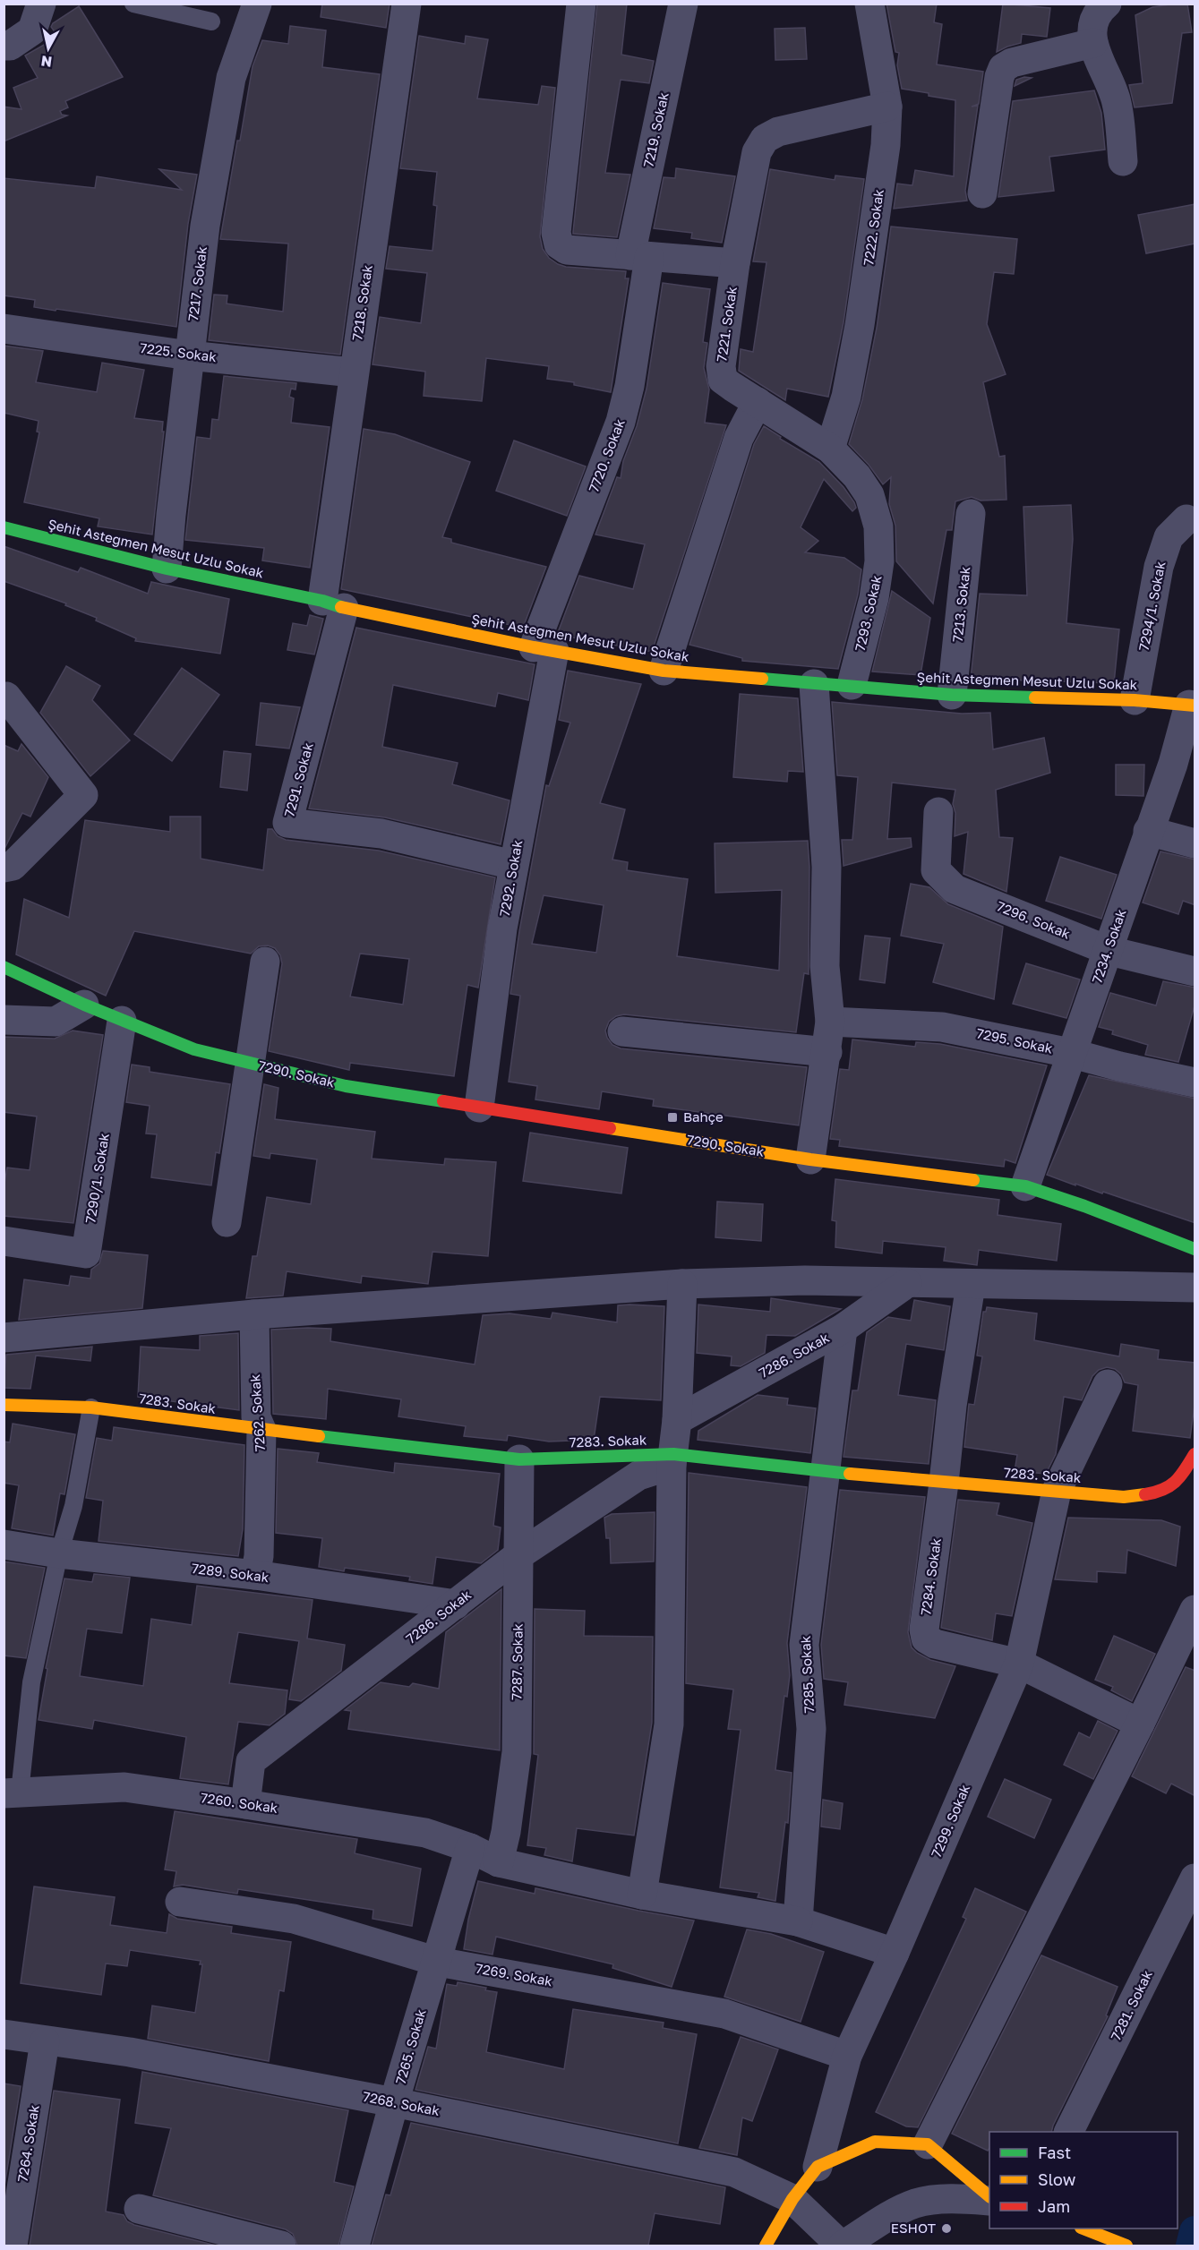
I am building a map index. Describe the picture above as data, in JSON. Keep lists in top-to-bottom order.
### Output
{
  "streets": {
    "street": [
      "7219. Sokak",
      "7222. Sokak",
      "7217. Sokak",
      "7218. Sokak",
      "7221. Sokak",
      "7225. Sokak",
      "7720. Sokak",
      "Şehit Asteğmen Mesut Uzlu Sokak",
      "7213. Sokak",
      "7294/1. Sokak",
      "7293. Sokak",
      "7291. Sokak",
      "7292. Sokak",
      "7296. Sokak",
      "7234. Sokak",
      "7295. Sokak",
      "7290. Sokak",
      "7290/1. Sokak",
      "7286. Sokak",
      "7283. Sokak",
      "7262. Sokak",
      "7289. Sokak",
      "7284. Sokak",
      "7287. Sokak",
      "7285. Sokak",
      "7260. Sokak",
      "7299. Sokak",
      "7269. Sokak",
      "7281. Sokak",
      "7265. Sokak",
      "7268. Sokak",
      "7264. Sokak"
    ]
  },
  "crossings": [
    ["7219. Sokak", "7720. Sokak"],
    ["7222. Sokak", "7221. Sokak"],
    ["7222. Sokak", "7293. Sokak"],
    ["7217. Sokak", "7225. Sokak"],
    ["7217. Sokak", "Şehit Asteğmen Mesut Uzlu Sokak"],
    ["7218. Sokak", "7225. Sokak"],
    ["7218. Sokak", "Şehit Asteğmen Mesut Uzlu Sokak"],
    ["7218. Sokak", "7291. Sokak"],
    ["7221. Sokak", "7293. Sokak"],
    ["7720. Sokak", "Şehit Asteğmen Mesut Uzlu Sokak"],
    ["7720. Sokak", "7292. Sokak"],
    ["Şehit Asteğmen Mesut Uzlu Sokak", "7213. Sokak"],
    ["Şehit Asteğmen Mesut Uzlu Sokak", "7294/1. Sokak"],
    ["Şehit Asteğmen Mesut Uzlu Sokak", "7293. Sokak"],
    ["Şehit Asteğmen Mesut Uzlu Sokak", "7291. Sokak"],
    ["Şehit Asteğmen Mesut Uzlu Sokak", "7292. Sokak"],
    ["Şehit Asteğmen Mesut Uzlu Sokak", "7234. Sokak"],
    ["7291. Sokak", "7292. Sokak"],
    ["7292. Sokak", "7290. Sokak"],
    ["7296. Sokak", "7234. Sokak"],
    ["7234. Sokak", "7295. Sokak"],
    ["7234. Sokak", "7290. Sokak"],
    ["7290. Sokak", "7290/1. Sokak"],
    ["7286. Sokak", "7283. Sokak"],
    ["7286. Sokak", "7289. Sokak"],
    ["7286. Sokak", "7287. Sokak"],
    ["7286. Sokak", "7285. Sokak"],
    ["7286. Sokak", "7260. Sokak"],
    ["7283. Sokak", "7262. Sokak"],
    ["7283. Sokak", "7284. Sokak"],
    ["7283. Sokak", "7287. Sokak"],
    ["7283. Sokak", "7285. Sokak"],
    ["7283. Sokak", "7299. Sokak"],
    ["7262. Sokak", "7289. Sokak"],
    ["7284. Sokak", "7299. Sokak"],
    ["7287. Sokak", "7260. Sokak"],
    ["7285. Sokak", "7260. Sokak"],
    ["7260. Sokak", "7265. Sokak"],
    ["7299. Sokak", "7269. Sokak"],
    ["7299. Sokak", "7268. Sokak"],
    ["7269. Sokak", "7265. Sokak"],
    ["7265. Sokak", "7268. Sokak"],
    ["7268. Sokak", "7264. Sokak"]
  ],
  "places": {
    "transit": ["Bahçe"],
    "other": ["ESHOT"]
  },
  "legend": ["Fast", "Slow", "Jam"],
  "north": "bottom"
}
